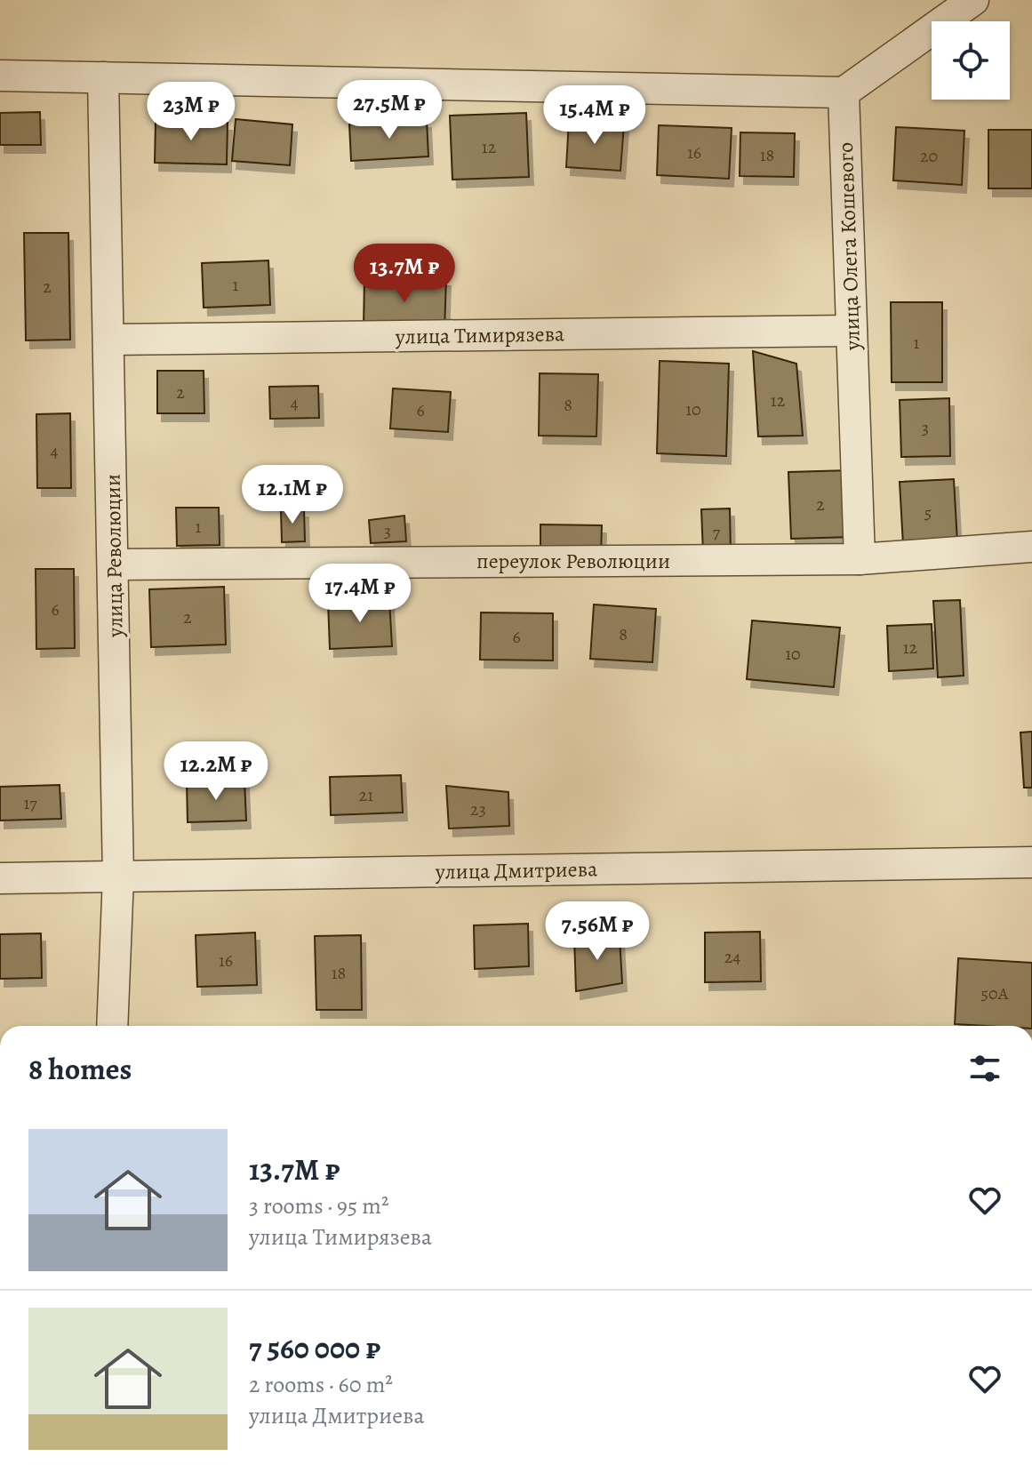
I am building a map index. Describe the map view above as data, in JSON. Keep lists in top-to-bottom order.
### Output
{
  "streets": {
    "street": [
      "улица Олега Кошевого",
      "улица Тимирязева",
      "улица Революции",
      "переулок Революции",
      "улица Дмитриева"
    ]
  },
  "crossings": [
    ["улица Олега Кошевого", "улица Тимирязева"],
    ["улица Олега Кошевого", "переулок Революции"],
    ["улица Тимирязева", "улица Революции"],
    ["улица Революции", "переулок Революции"],
    ["улица Революции", "улица Дмитриева"]
  ],
  "house_numbers": [
    "12",
    "16",
    "18",
    "20",
    "1",
    "2",
    "1",
    "2",
    "12",
    "4",
    "8",
    "10",
    "6",
    "3",
    "4",
    "2",
    "5",
    "1",
    "3",
    "7",
    "6",
    "2",
    "8",
    "6",
    "12",
    "10",
    "21",
    "17",
    "23",
    "24",
    "16",
    "18",
    "50А"
  ],
  "page": {
    "price": [
      "27.5M ₽",
      "23M ₽",
      "15.4M ₽",
      "13.7M ₽",
      "12.1M ₽",
      "17.4M ₽",
      "12.2M ₽",
      "7.56M ₽"
    ],
    "heading": "8 homes",
    "list": [
      {
        "name": "13.7M ₽",
        "note": "3 rooms · 95 m² · улица Тимирязева"
      },
      {
        "name": "7 560 000 ₽",
        "note": "2 rooms · 60 m² · улица Дмитриева"
      }
    ]
  }
}
